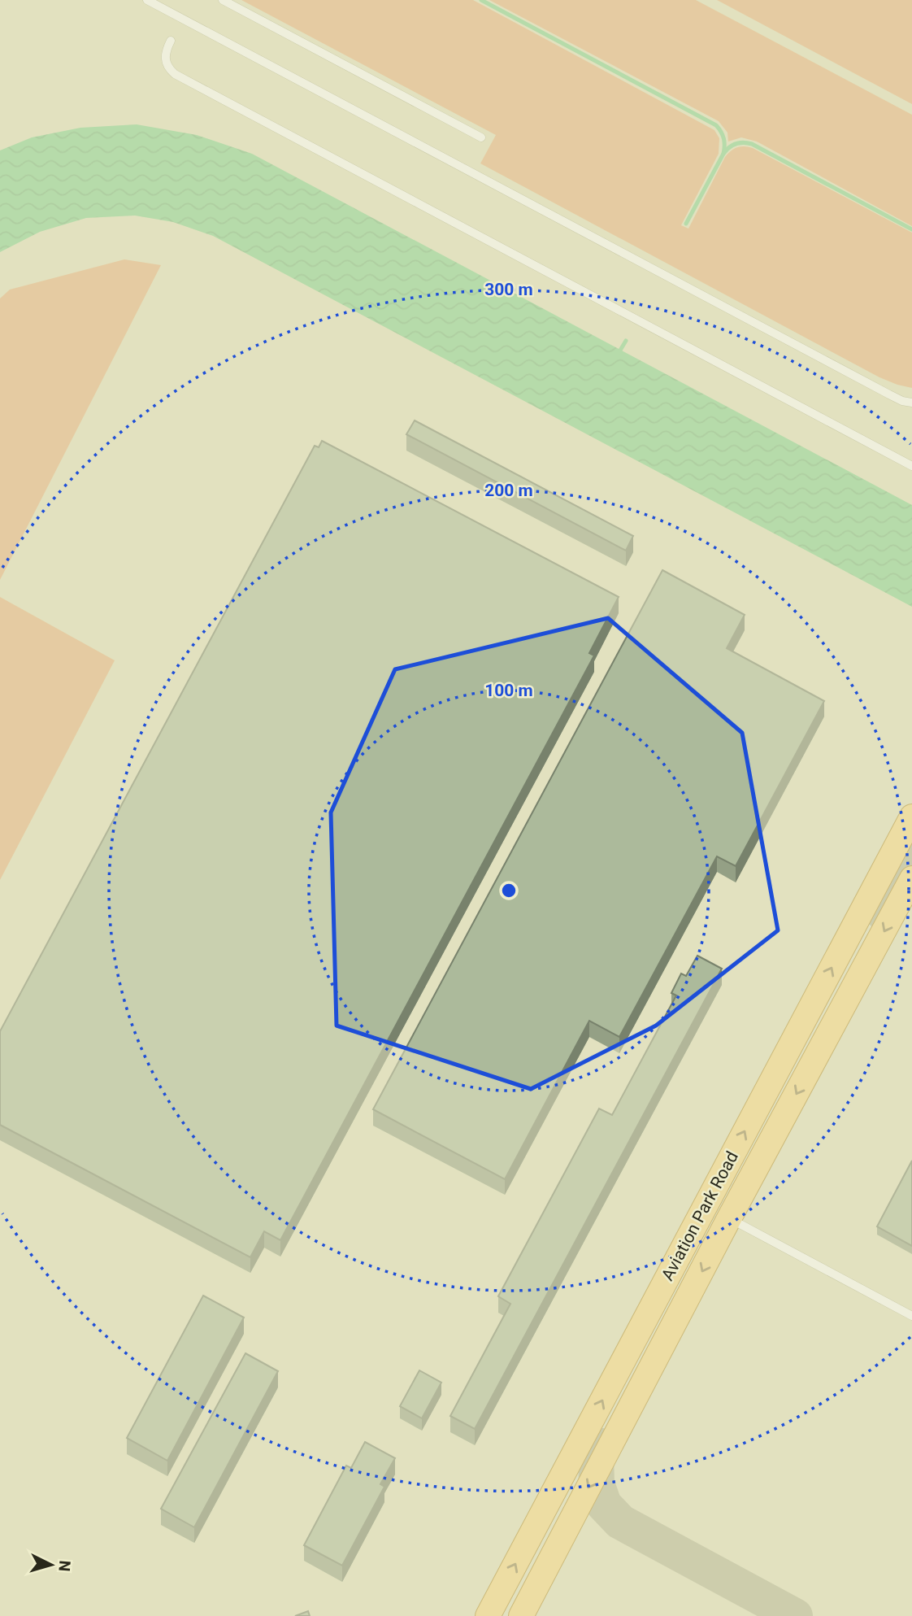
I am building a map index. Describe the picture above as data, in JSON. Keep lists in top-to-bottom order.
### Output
{
  "streets": {
    "main road": ["Aviation Park Road"]
  },
  "north": "right",
  "rings": ["300 m", "200 m", "100 m"]
}
